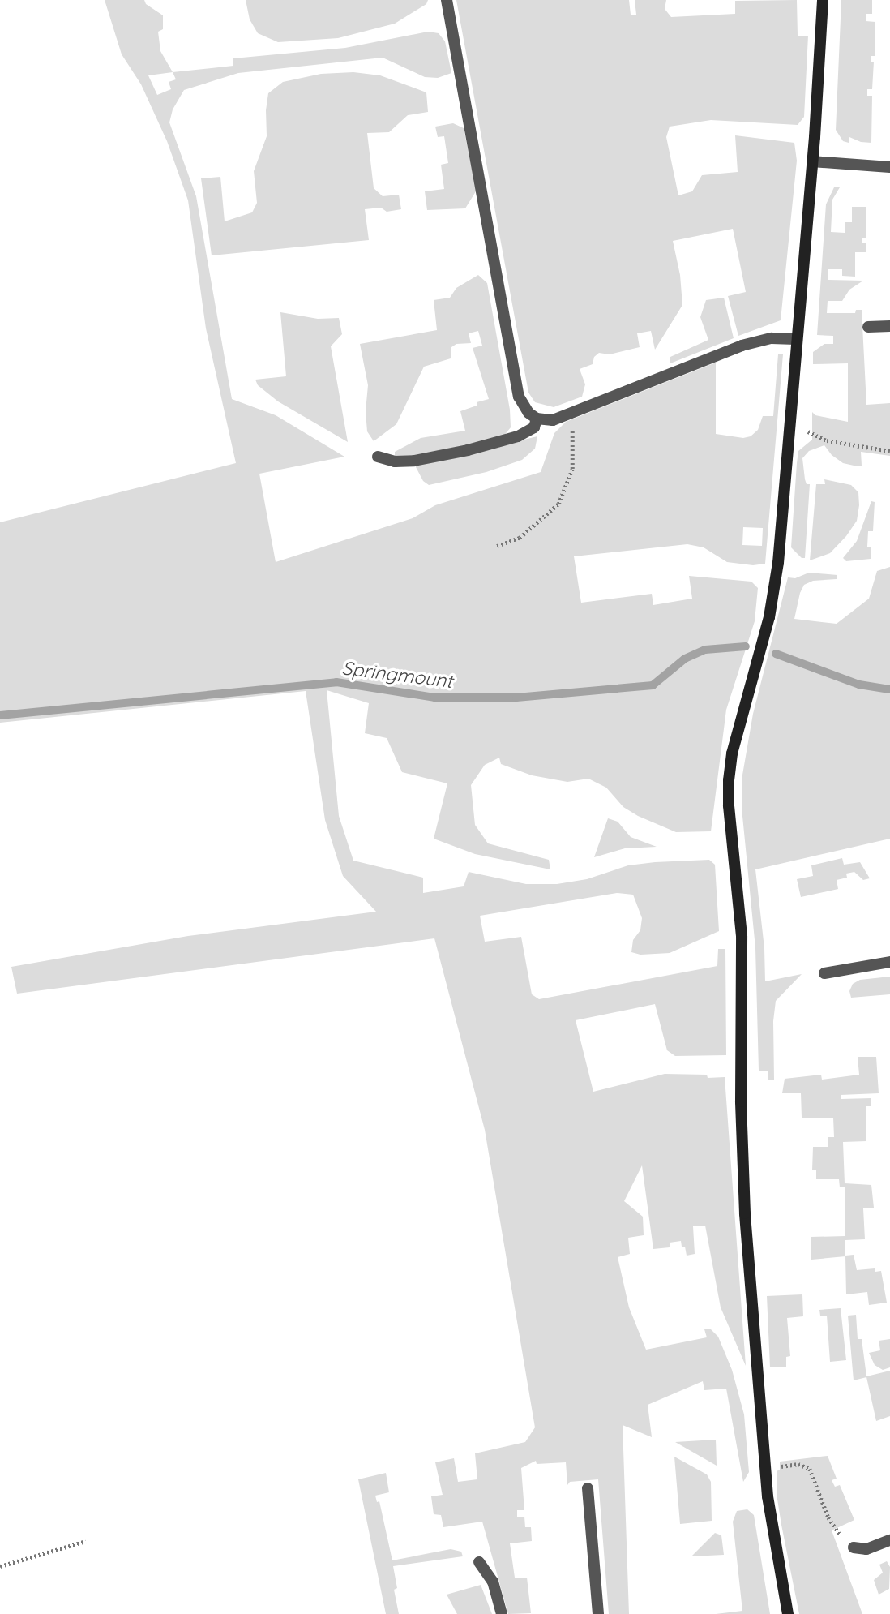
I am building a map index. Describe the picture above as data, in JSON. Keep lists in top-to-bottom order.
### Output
{
  "water": ["Springmount"]
}
